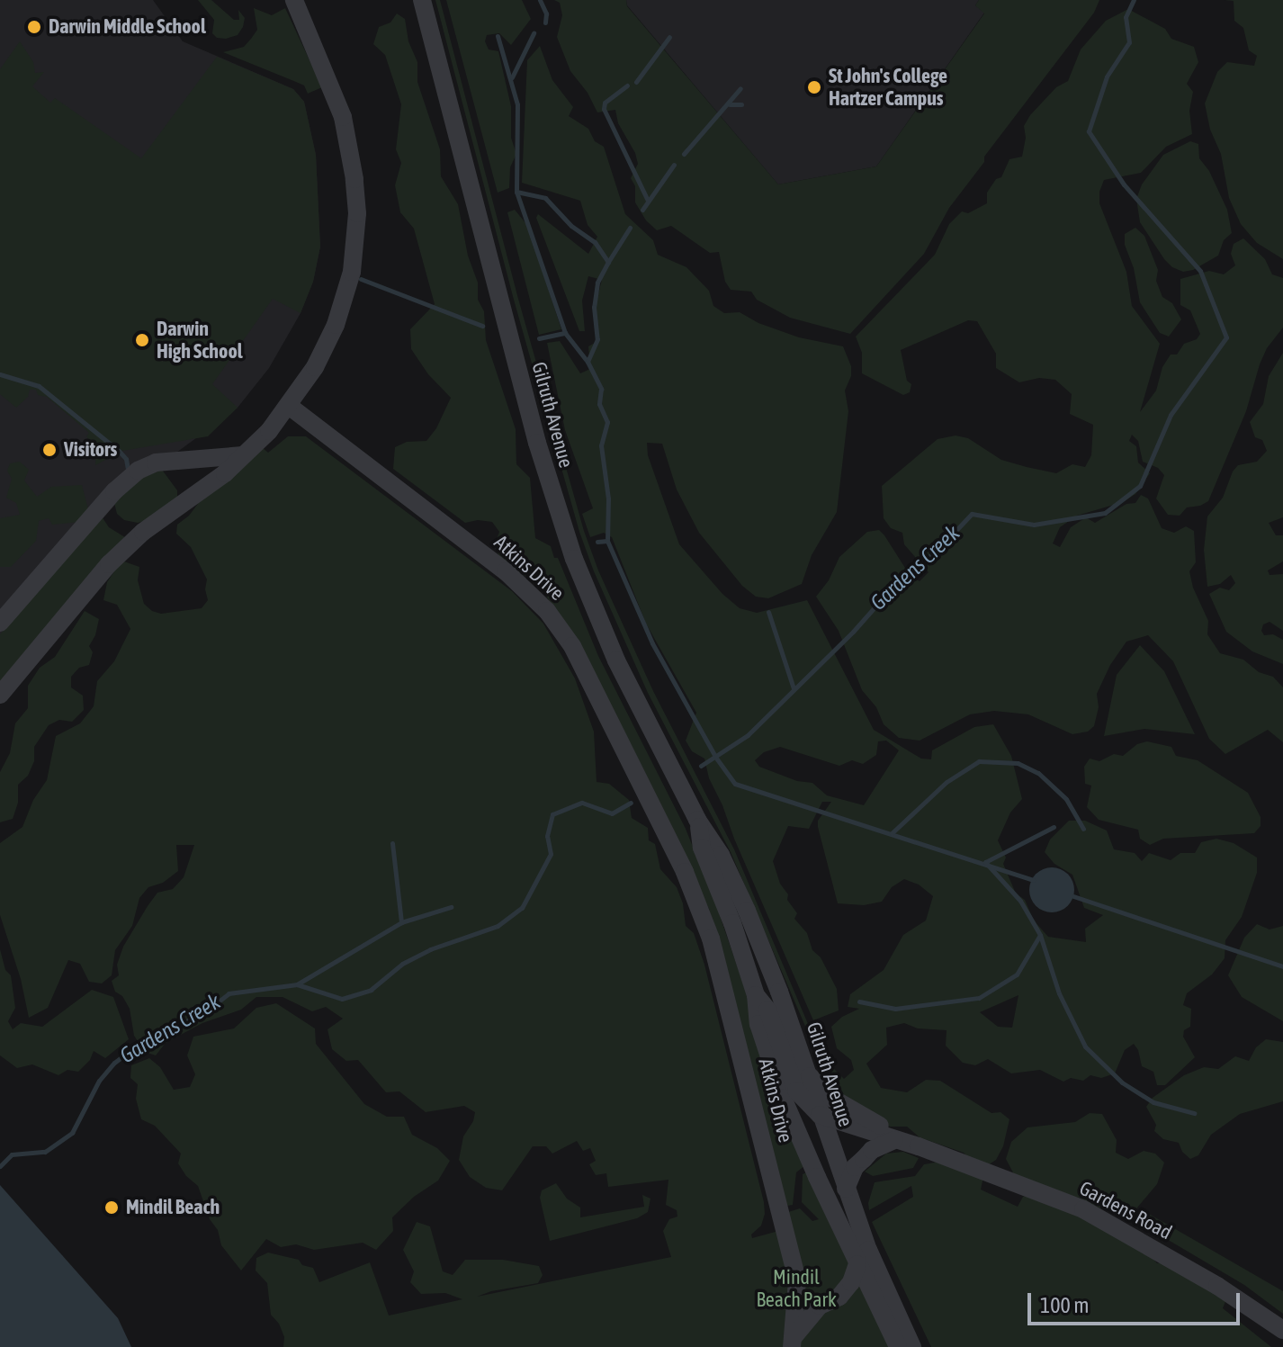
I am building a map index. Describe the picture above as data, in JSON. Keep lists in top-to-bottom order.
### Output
{
  "streets": {
    "street": ["Gilruth Avenue", "Atkins Drive", "Gardens Road"]
  },
  "crossings": [
    ["Gilruth Avenue", "Gardens Road"]
  ],
  "water": ["Gardens Creek"],
  "parks": ["Mindil Beach Park"],
  "places": [
    "Darwin Middle School",
    "St John's College Hartzer Campus",
    "Darwin High School",
    "Visitors",
    "Mindil Beach"
  ],
  "scale_bar": "100 m"
}
